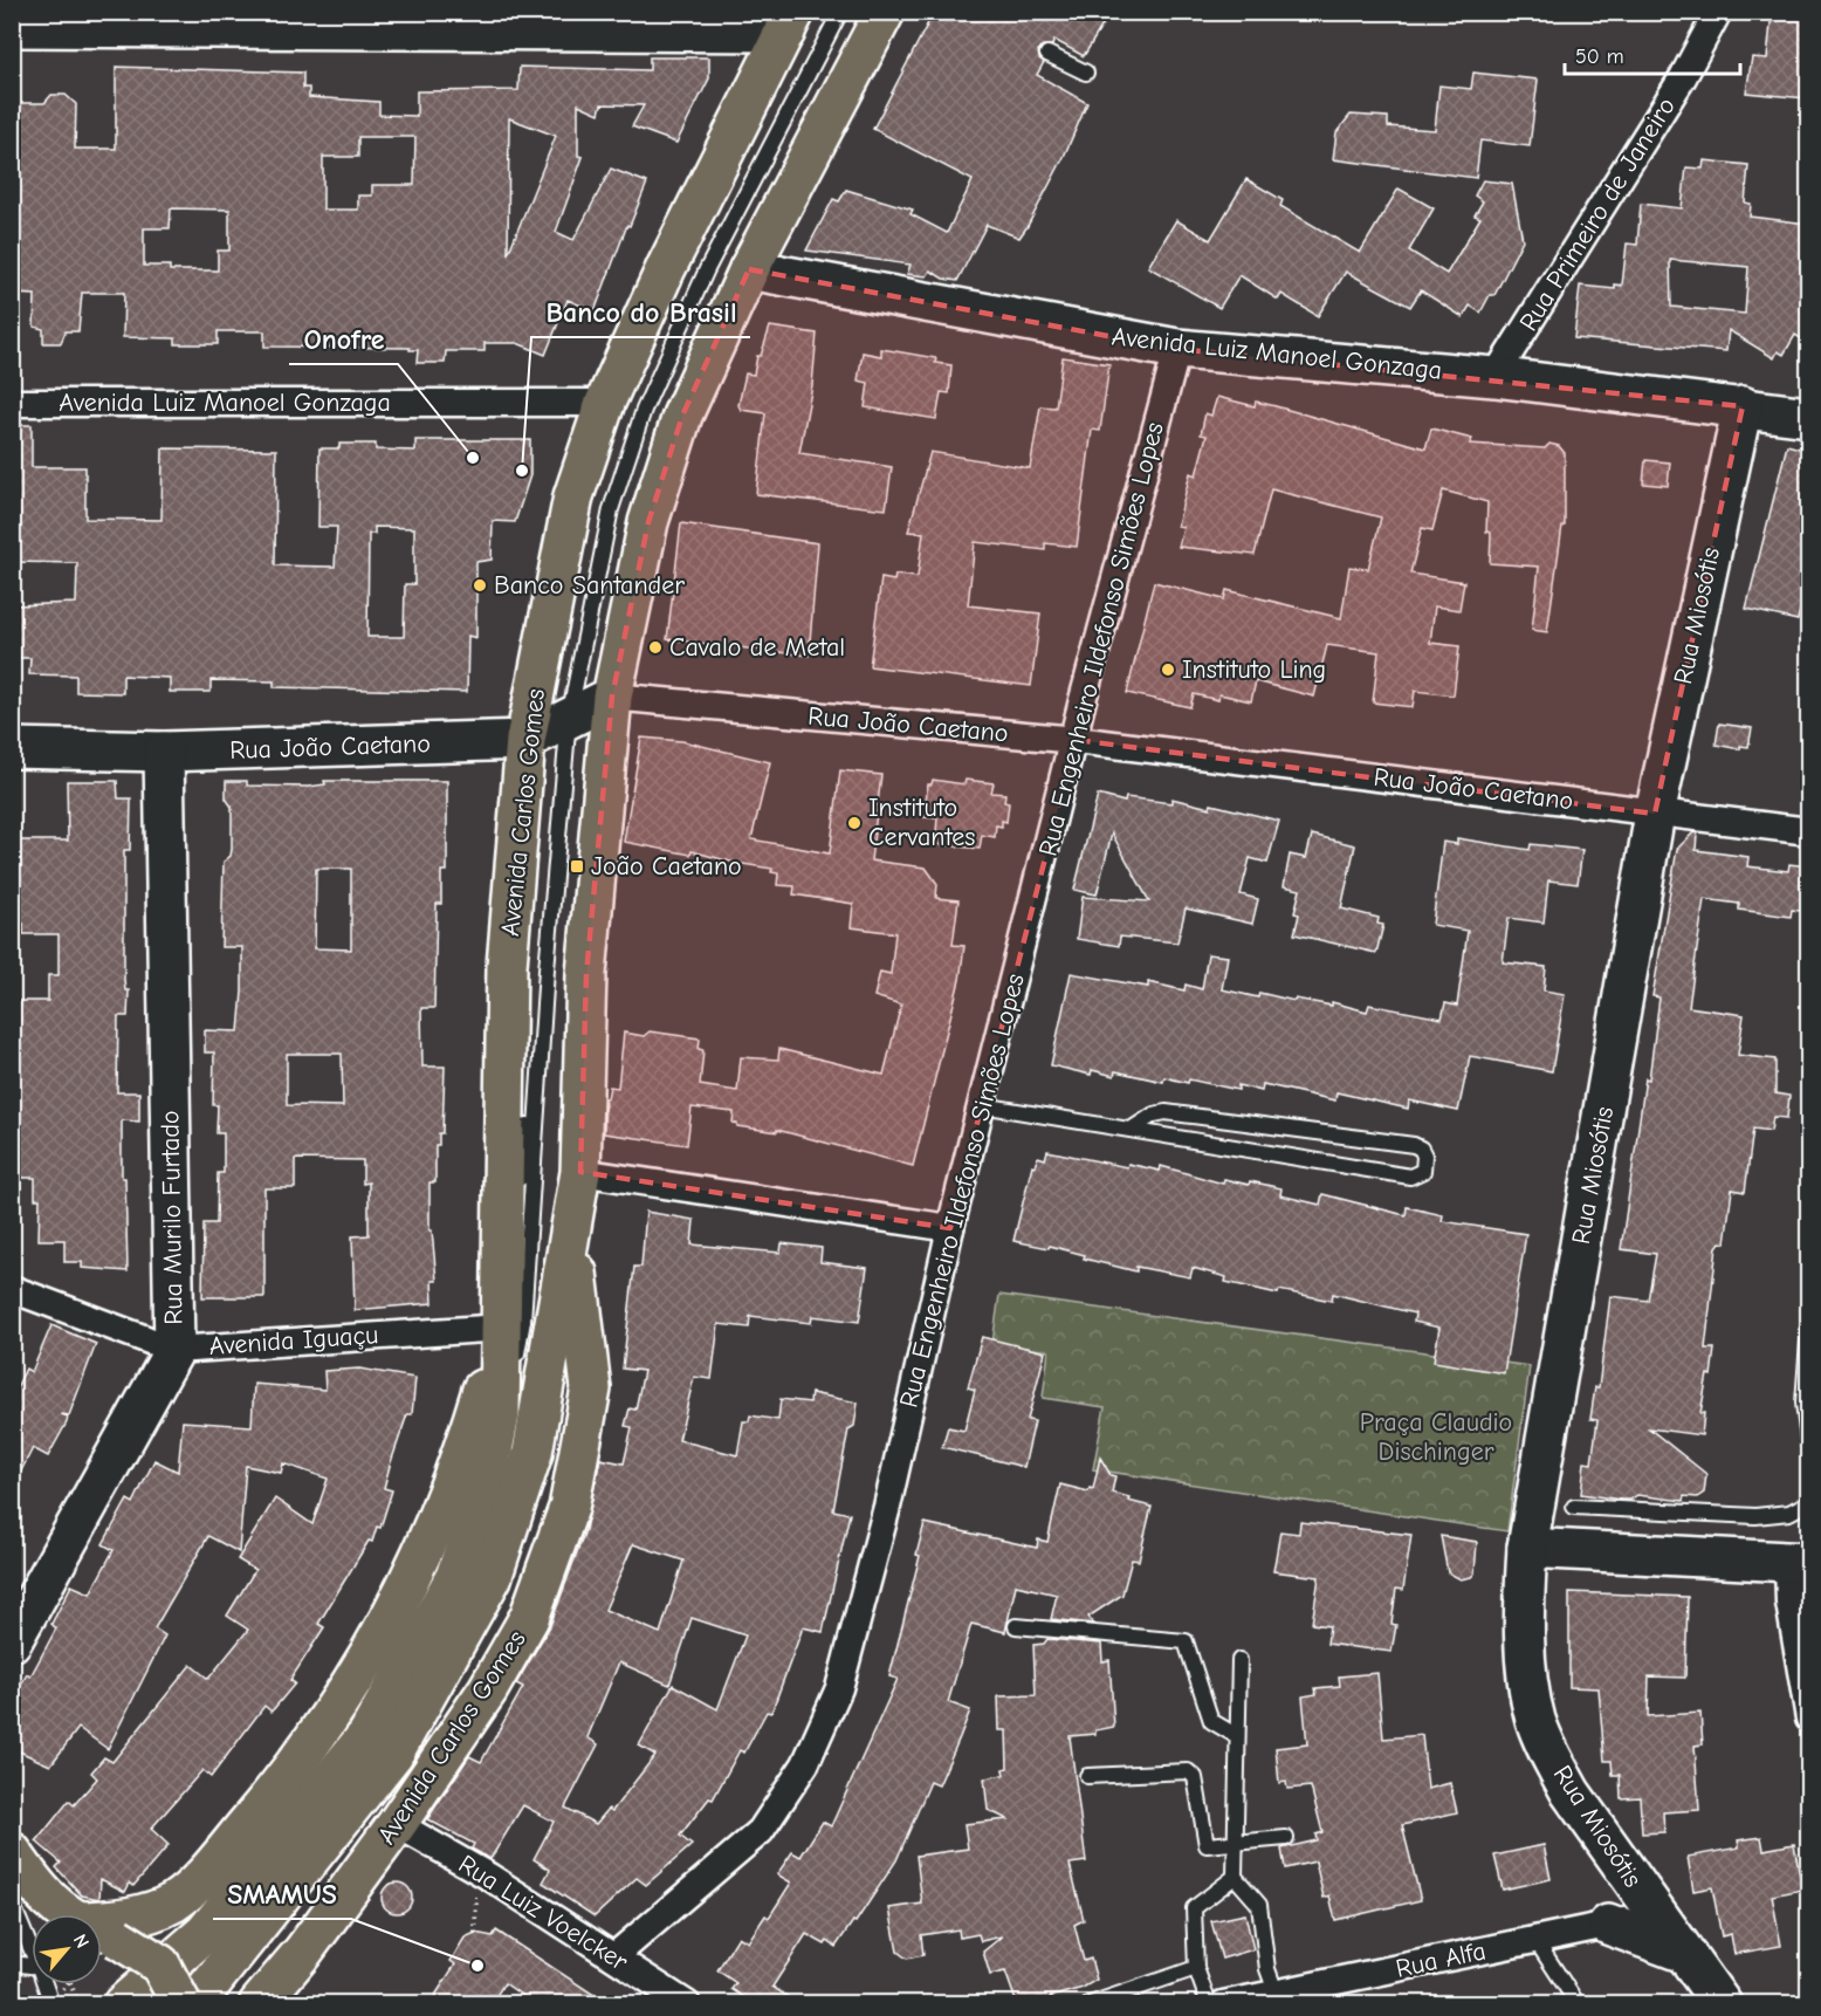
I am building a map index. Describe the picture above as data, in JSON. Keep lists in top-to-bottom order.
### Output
{
  "streets": {
    "main road": ["Avenida Carlos Gomes"],
    "street": [
      "Rua Primeiro de Janeiro",
      "Avenida Luiz Manoel Gonzaga",
      "Rua Miosótis",
      "Rua Engenheiro Ildefonso Simões Lopes",
      "Rua João Caetano",
      "Rua Murilo Furtado",
      "Avenida Iguaçu",
      "Rua Luiz Voelcker",
      "Rua Alfa"
    ]
  },
  "crossings": [
    ["Rua Primeiro de Janeiro", "Avenida Luiz Manoel Gonzaga"],
    ["Avenida Luiz Manoel Gonzaga", "Rua Miosótis"],
    ["Avenida Luiz Manoel Gonzaga", "Rua Engenheiro Ildefonso Simões Lopes"],
    ["Avenida Luiz Manoel Gonzaga", "Avenida Carlos Gomes"],
    ["Rua Miosótis", "Rua João Caetano"],
    ["Rua Miosótis", "Rua Alfa"],
    ["Rua Engenheiro Ildefonso Simões Lopes", "Rua João Caetano"],
    ["Rua Engenheiro Ildefonso Simões Lopes", "Rua Luiz Voelcker"],
    ["Rua João Caetano", "Avenida Carlos Gomes"],
    ["Rua João Caetano", "Rua Murilo Furtado"],
    ["Avenida Carlos Gomes", "Avenida Iguaçu"],
    ["Avenida Carlos Gomes", "Rua Luiz Voelcker"],
    ["Rua Murilo Furtado", "Avenida Iguaçu"]
  ],
  "parks": ["Praça Claudio Dischinger"],
  "places": {
    "other": [
      "Onofre",
      "Banco do Brasil",
      "Banco Santander",
      "Cavalo de Metal",
      "Instituto Ling",
      "Instituto Cervantes",
      "SMAMUS"
    ],
    "transit": ["João Caetano"]
  },
  "scale_bar": "50 m",
  "north": "top right"
}
